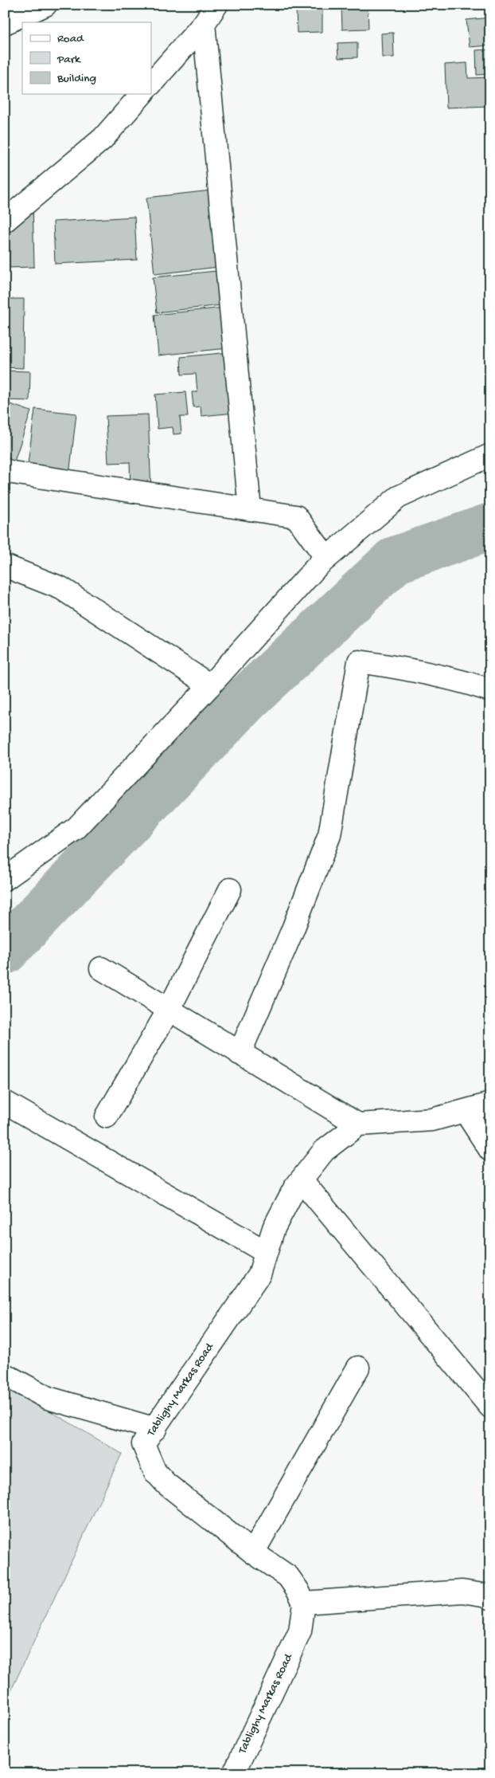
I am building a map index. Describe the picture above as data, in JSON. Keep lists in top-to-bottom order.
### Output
{
  "streets": {
    "street": ["Tablighy Markas Road"]
  },
  "legend": ["Road", "Park", "Building"]
}
